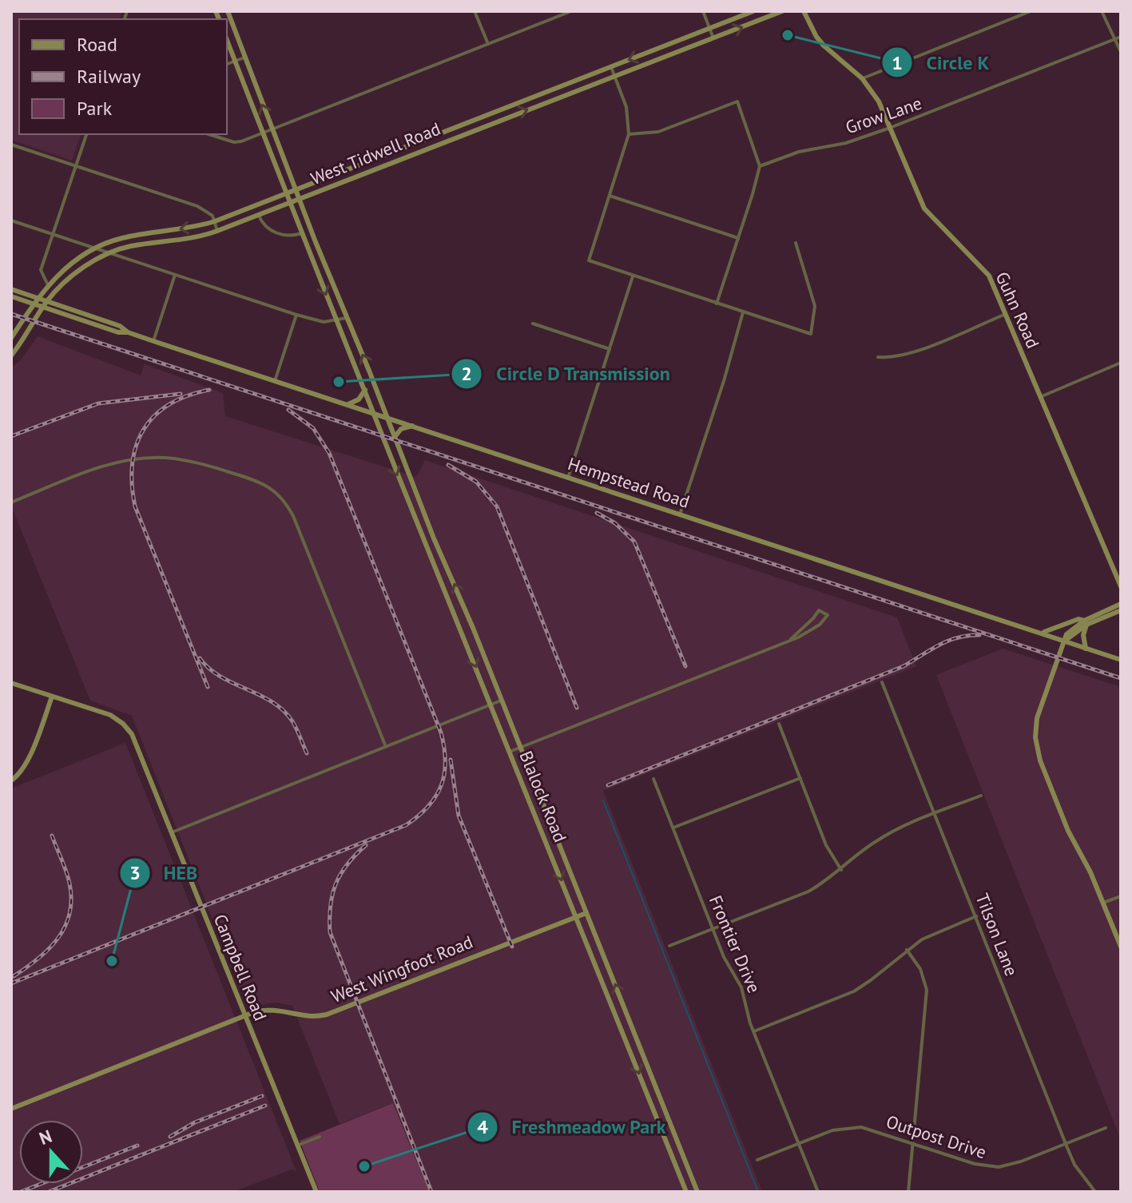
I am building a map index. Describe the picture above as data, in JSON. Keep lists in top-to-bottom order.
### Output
{
  "streets": {
    "main road": [
      "West Tidwell Road",
      "Guhn Road",
      "Hempstead Road",
      "Blalock Road",
      "Campbell Road",
      "West Wingfoot Road"
    ],
    "street": [
      "Grow Lane",
      "Tilson Lane",
      "Frontier Drive",
      "Outpost Drive"
    ]
  },
  "crossings": [
    ["Grow Lane", "Guhn Road"],
    ["West Tidwell Road", "Hempstead Road"],
    ["West Tidwell Road", "Blalock Road"],
    ["Hempstead Road", "Blalock Road"],
    ["Blalock Road", "West Wingfoot Road"],
    ["Tilson Lane", "Outpost Drive"],
    ["Frontier Drive", "Outpost Drive"],
    ["Campbell Road", "West Wingfoot Road"]
  ],
  "places": [
    "Circle K",
    "Circle D Transmission",
    "HEB",
    "Freshmeadow Park"
  ],
  "legend": ["Road", "Railway", "Park"],
  "north": "top"
}
